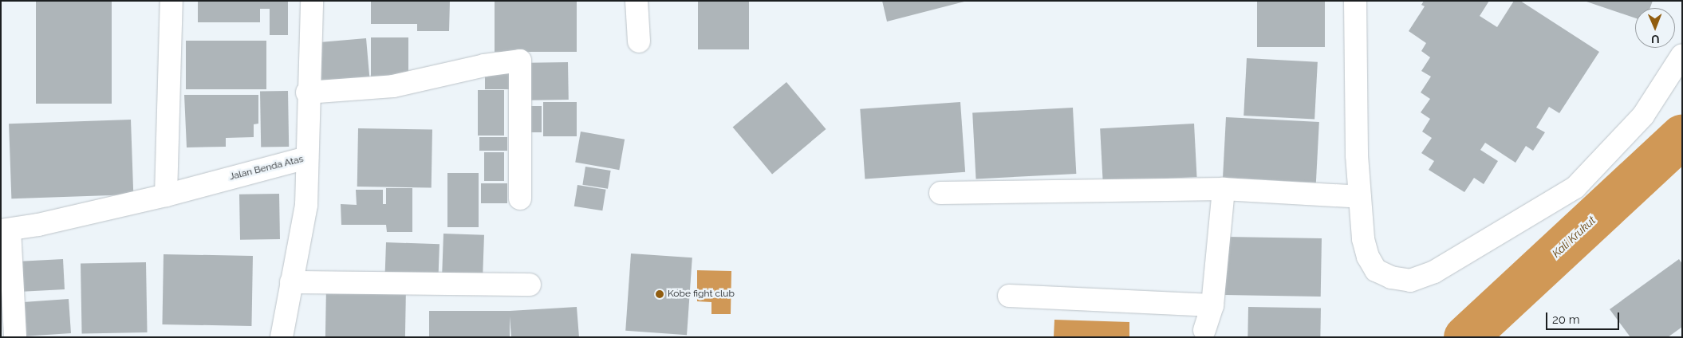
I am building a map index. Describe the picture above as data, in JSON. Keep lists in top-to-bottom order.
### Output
{
  "streets": {
    "street": ["Jalan Benda Atas"]
  },
  "water": ["Kali Krukut"],
  "places": ["Kobe fight club"],
  "scale_bar": "20 m",
  "north": "bottom"
}
